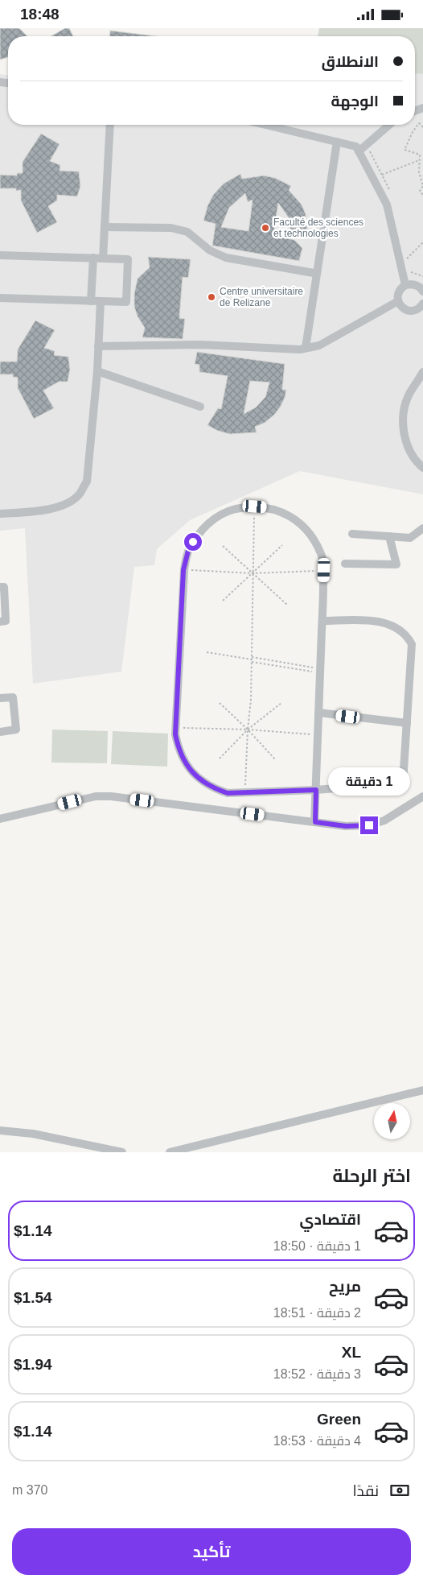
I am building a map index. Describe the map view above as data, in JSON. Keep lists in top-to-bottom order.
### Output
{
  "places": ["Faculté des sciences et technologies", "Centre universitaire de Relizane"],
  "north": "top",
  "page": {
    "status": "18:48",
    "banner": ["الانطلاق", "الوجهة"],
    "bubble": "1 دقيقة",
    "heading": "اختر الرحلة",
    "list": [
      {
        "name": "اقتصادي",
        "note": "1 دقيقة · 18:50",
        "value": "$1.14"
      },
      {
        "name": "مريح",
        "note": "2 دقيقة · 18:51",
        "value": "$1.54"
      },
      {
        "name": "XL",
        "note": "3 دقيقة · 18:52",
        "value": "$1.94"
      },
      {
        "name": "Green",
        "note": "4 دقيقة · 18:53",
        "value": "$1.14"
      }
    ],
    "pay": ["نقدًا", "370 m"],
    "buttons": "تأكيد"
  }
}
